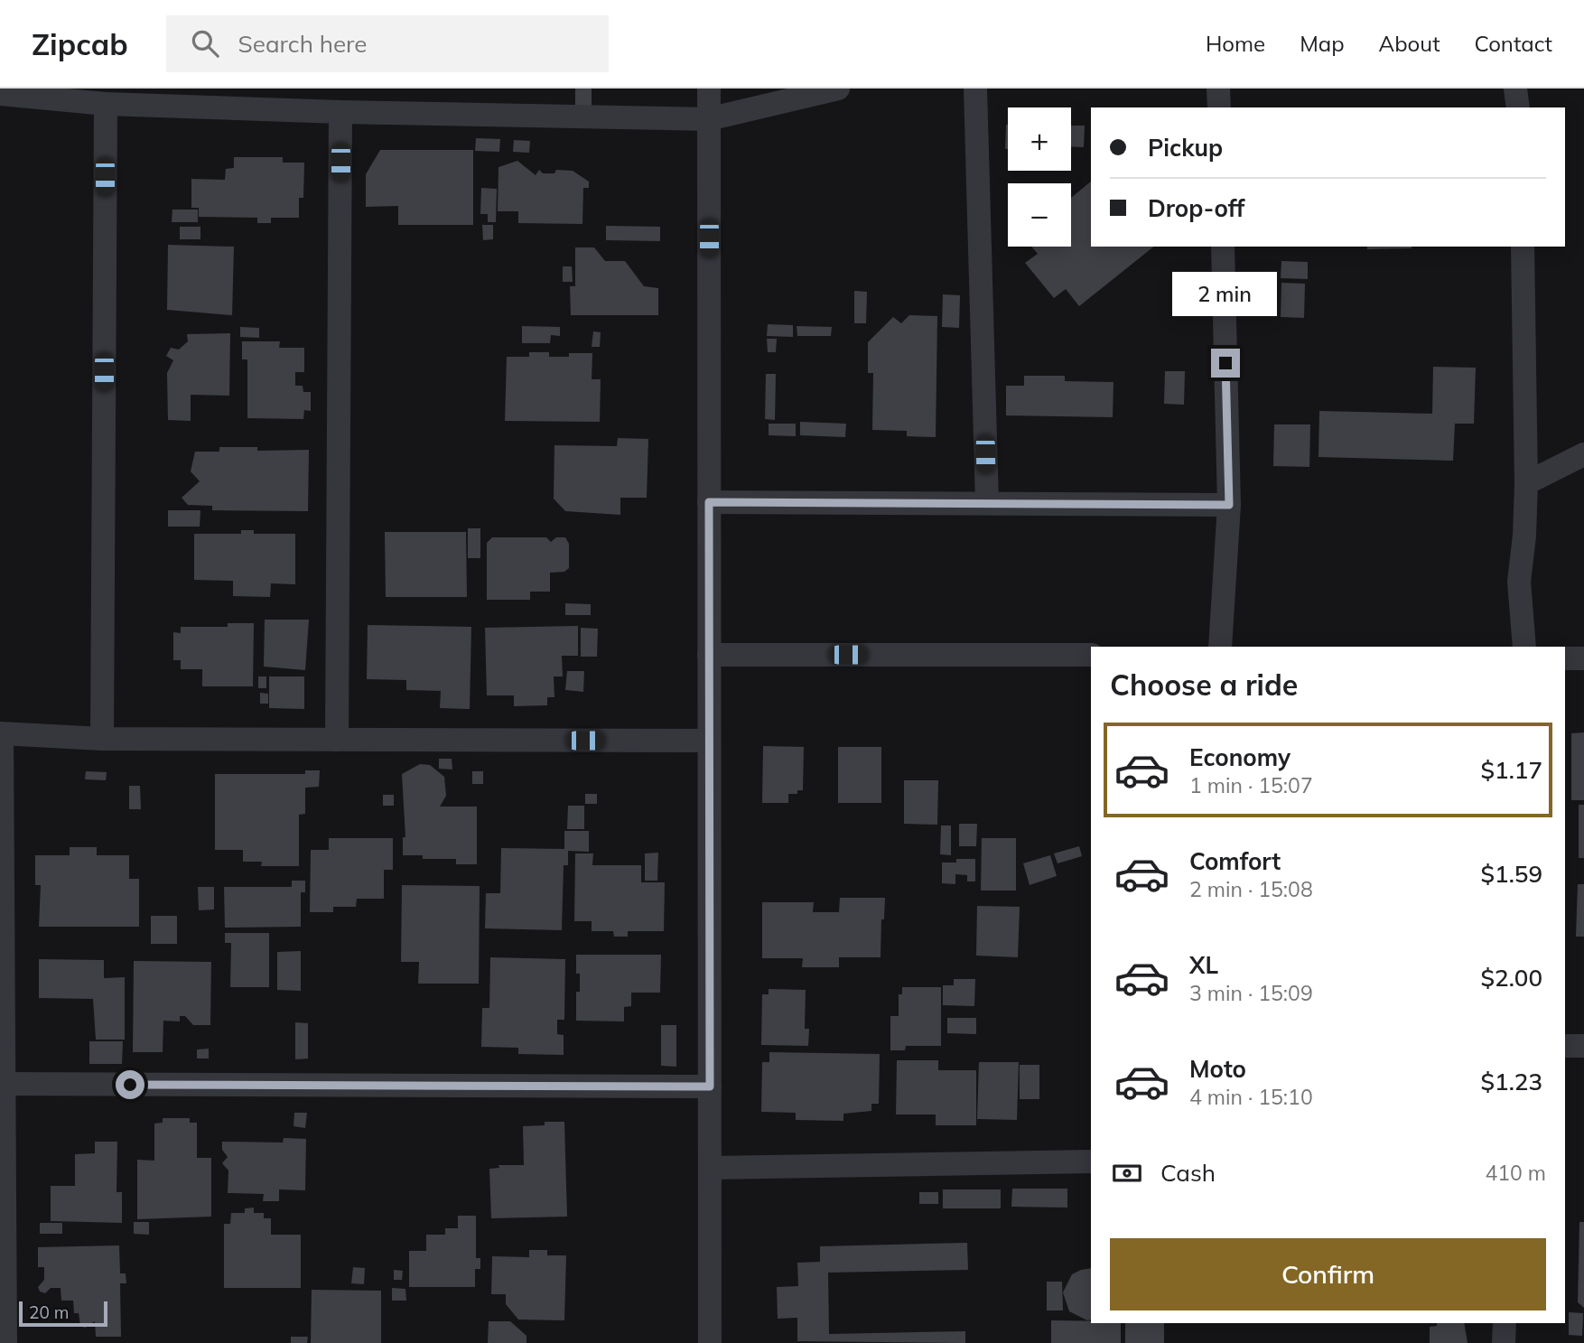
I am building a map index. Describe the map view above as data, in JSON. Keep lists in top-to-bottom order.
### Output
{
  "scale_bar": "20 m",
  "page": {
    "header": "Zipcab",
    "search": "Search here",
    "nav": [
      "Home",
      "Map",
      "About",
      "Contact"
    ],
    "map_buttons": ["+", "−"],
    "banner": ["Pickup", "Drop-off"],
    "bubble": "2 min",
    "heading": "Choose a ride",
    "list": [
      {
        "name": "Economy",
        "note": "1 min · 15:07",
        "value": "$1.17"
      },
      {
        "name": "Comfort",
        "note": "2 min · 15:08",
        "value": "$1.59"
      },
      {
        "name": "XL",
        "note": "3 min · 15:09",
        "value": "$2.00"
      },
      {
        "name": "Moto",
        "note": "4 min · 15:10",
        "value": "$1.23"
      }
    ],
    "pay": ["Cash", "410 m"],
    "buttons": "Confirm",
    "scale": "20 m"
  }
}
